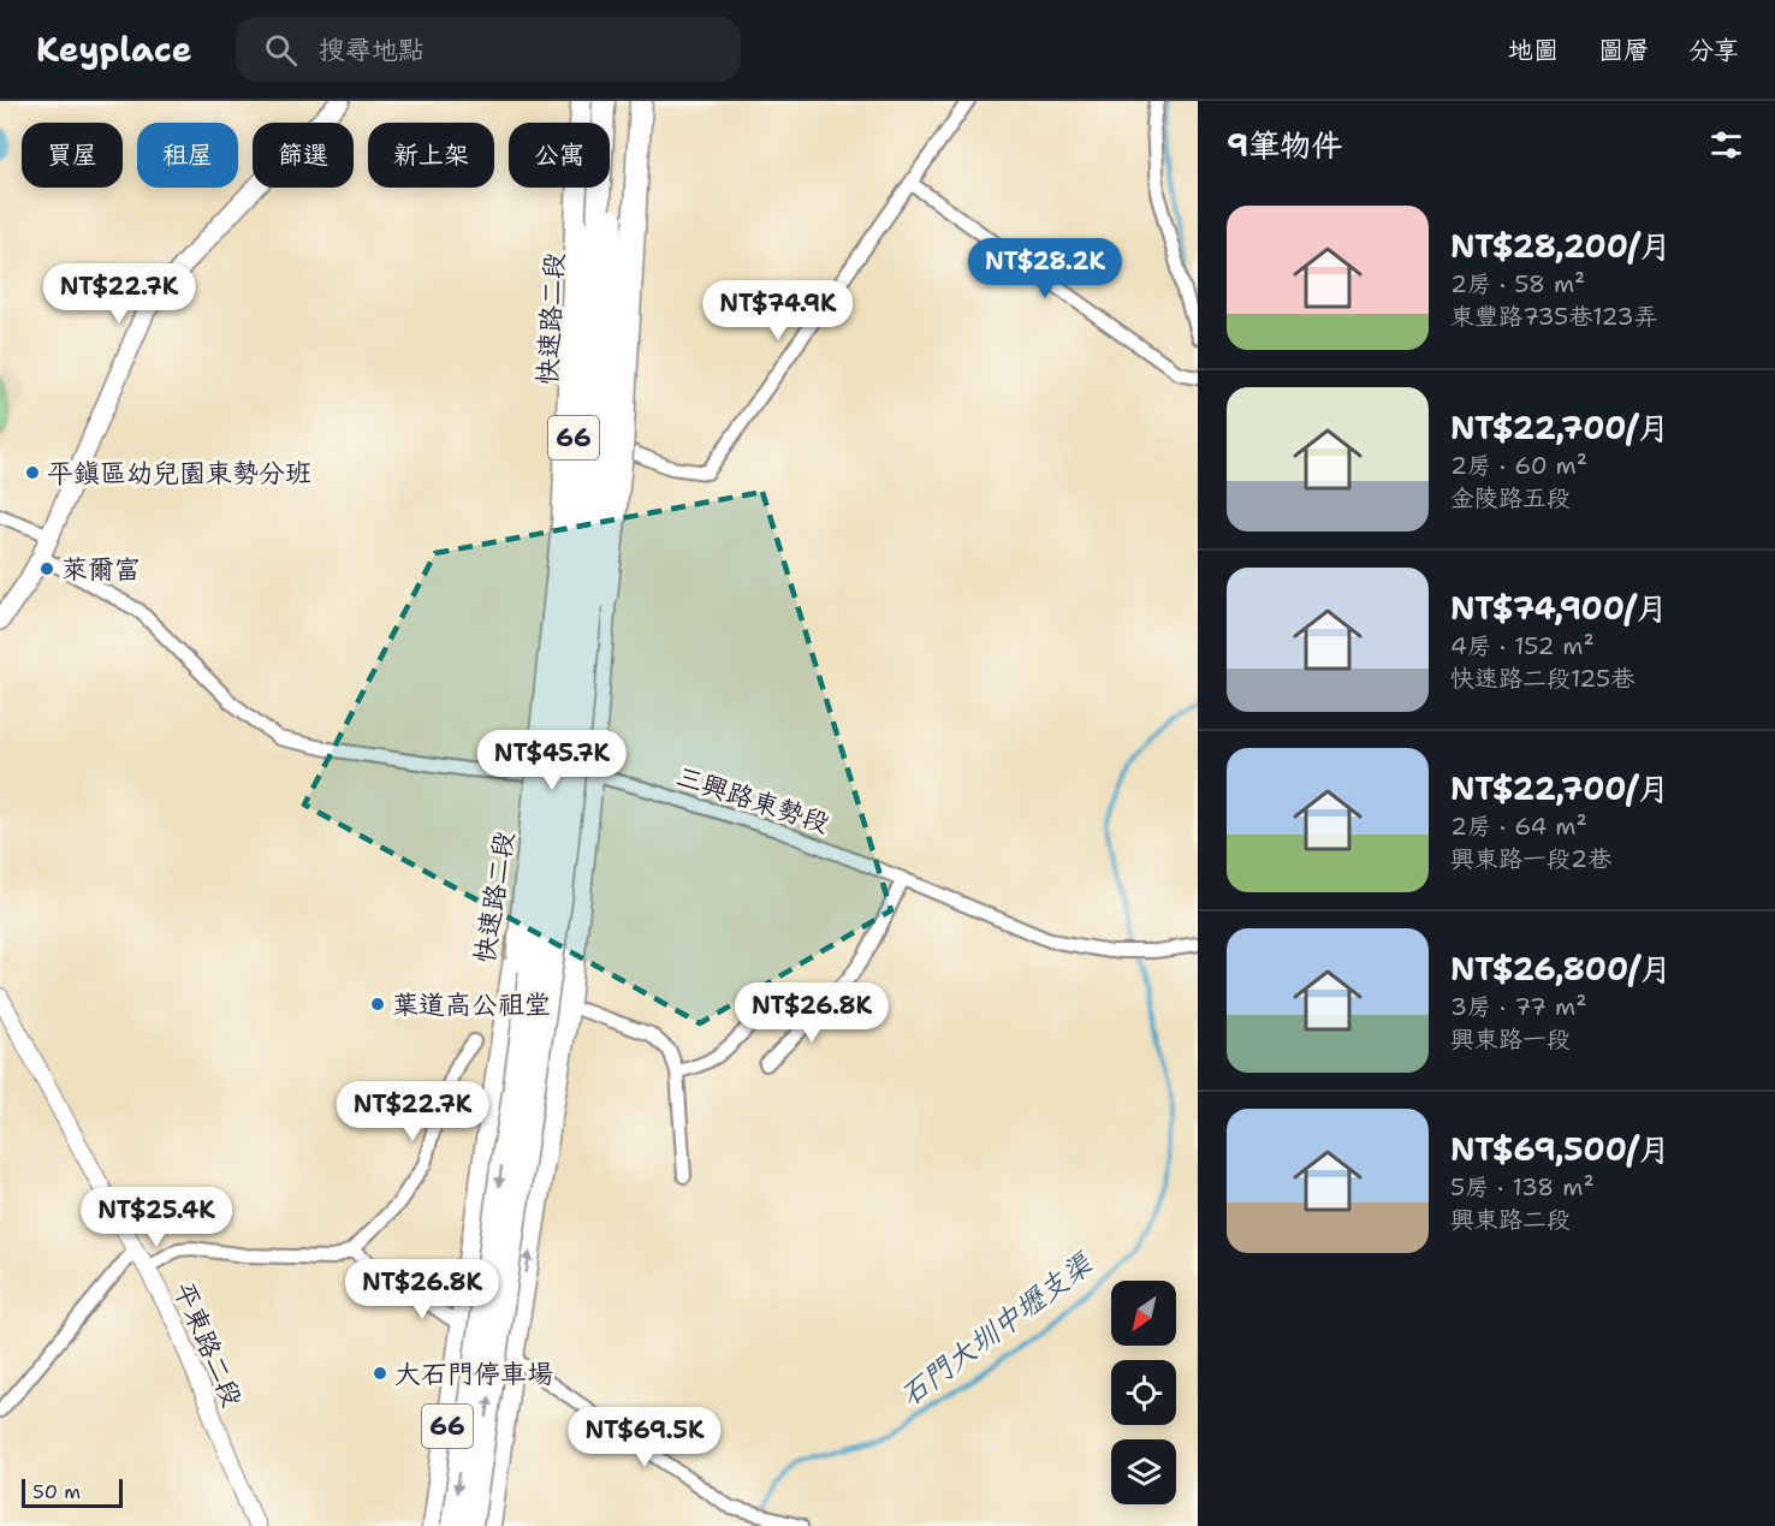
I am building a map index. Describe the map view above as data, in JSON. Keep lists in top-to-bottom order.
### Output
{
  "streets": {
    "main road": ["快速路二段", "66"],
    "street": ["三興路東勢段", "平東路二段"]
  },
  "crossings": [
    ["快速路二段", "三興路東勢段"],
    ["66", "三興路東勢段"]
  ],
  "water": ["石門大圳中壢支渠"],
  "places": [
    "平鎮區幼兒園東勢分班",
    "萊爾富",
    "葉道高公祖堂",
    "大石門停車場"
  ],
  "scale_bar": "50 m",
  "north": "bottom left",
  "page": {
    "header": "Keyplace",
    "search": "搜尋地點",
    "nav": ["地圖", "圖層", "分享"],
    "heading": "9筆物件",
    "chip": [
      "買屋",
      "租屋",
      "篩選",
      "新上架",
      "公寓"
    ],
    "list": [
      {
        "name": "NT$28,200/月",
        "note": "2房 · 58 m² · 東豐路735巷123弄"
      },
      {
        "name": "NT$22,700/月",
        "note": "2房 · 60 m² · 金陵路五段"
      },
      {
        "name": "NT$74,900/月",
        "note": "4房 · 152 m² · 快速路二段125巷"
      },
      {
        "name": "NT$22,700/月",
        "note": "2房 · 64 m² · 興東路一段2巷"
      },
      {
        "name": "NT$26,800/月",
        "note": "3房 · 77 m² · 興東路一段"
      },
      {
        "name": "NT$69,500/月",
        "note": "5房 · 138 m² · 興東路二段"
      }
    ],
    "price": [
      "NT$28.2K",
      "NT$22.7K",
      "NT$74.9K",
      "NT$45.7K",
      "NT$26.8K",
      "NT$22.7K",
      "NT$25.4K",
      "NT$26.8K",
      "NT$69.5K"
    ],
    "scale": "50 m"
  }
}
